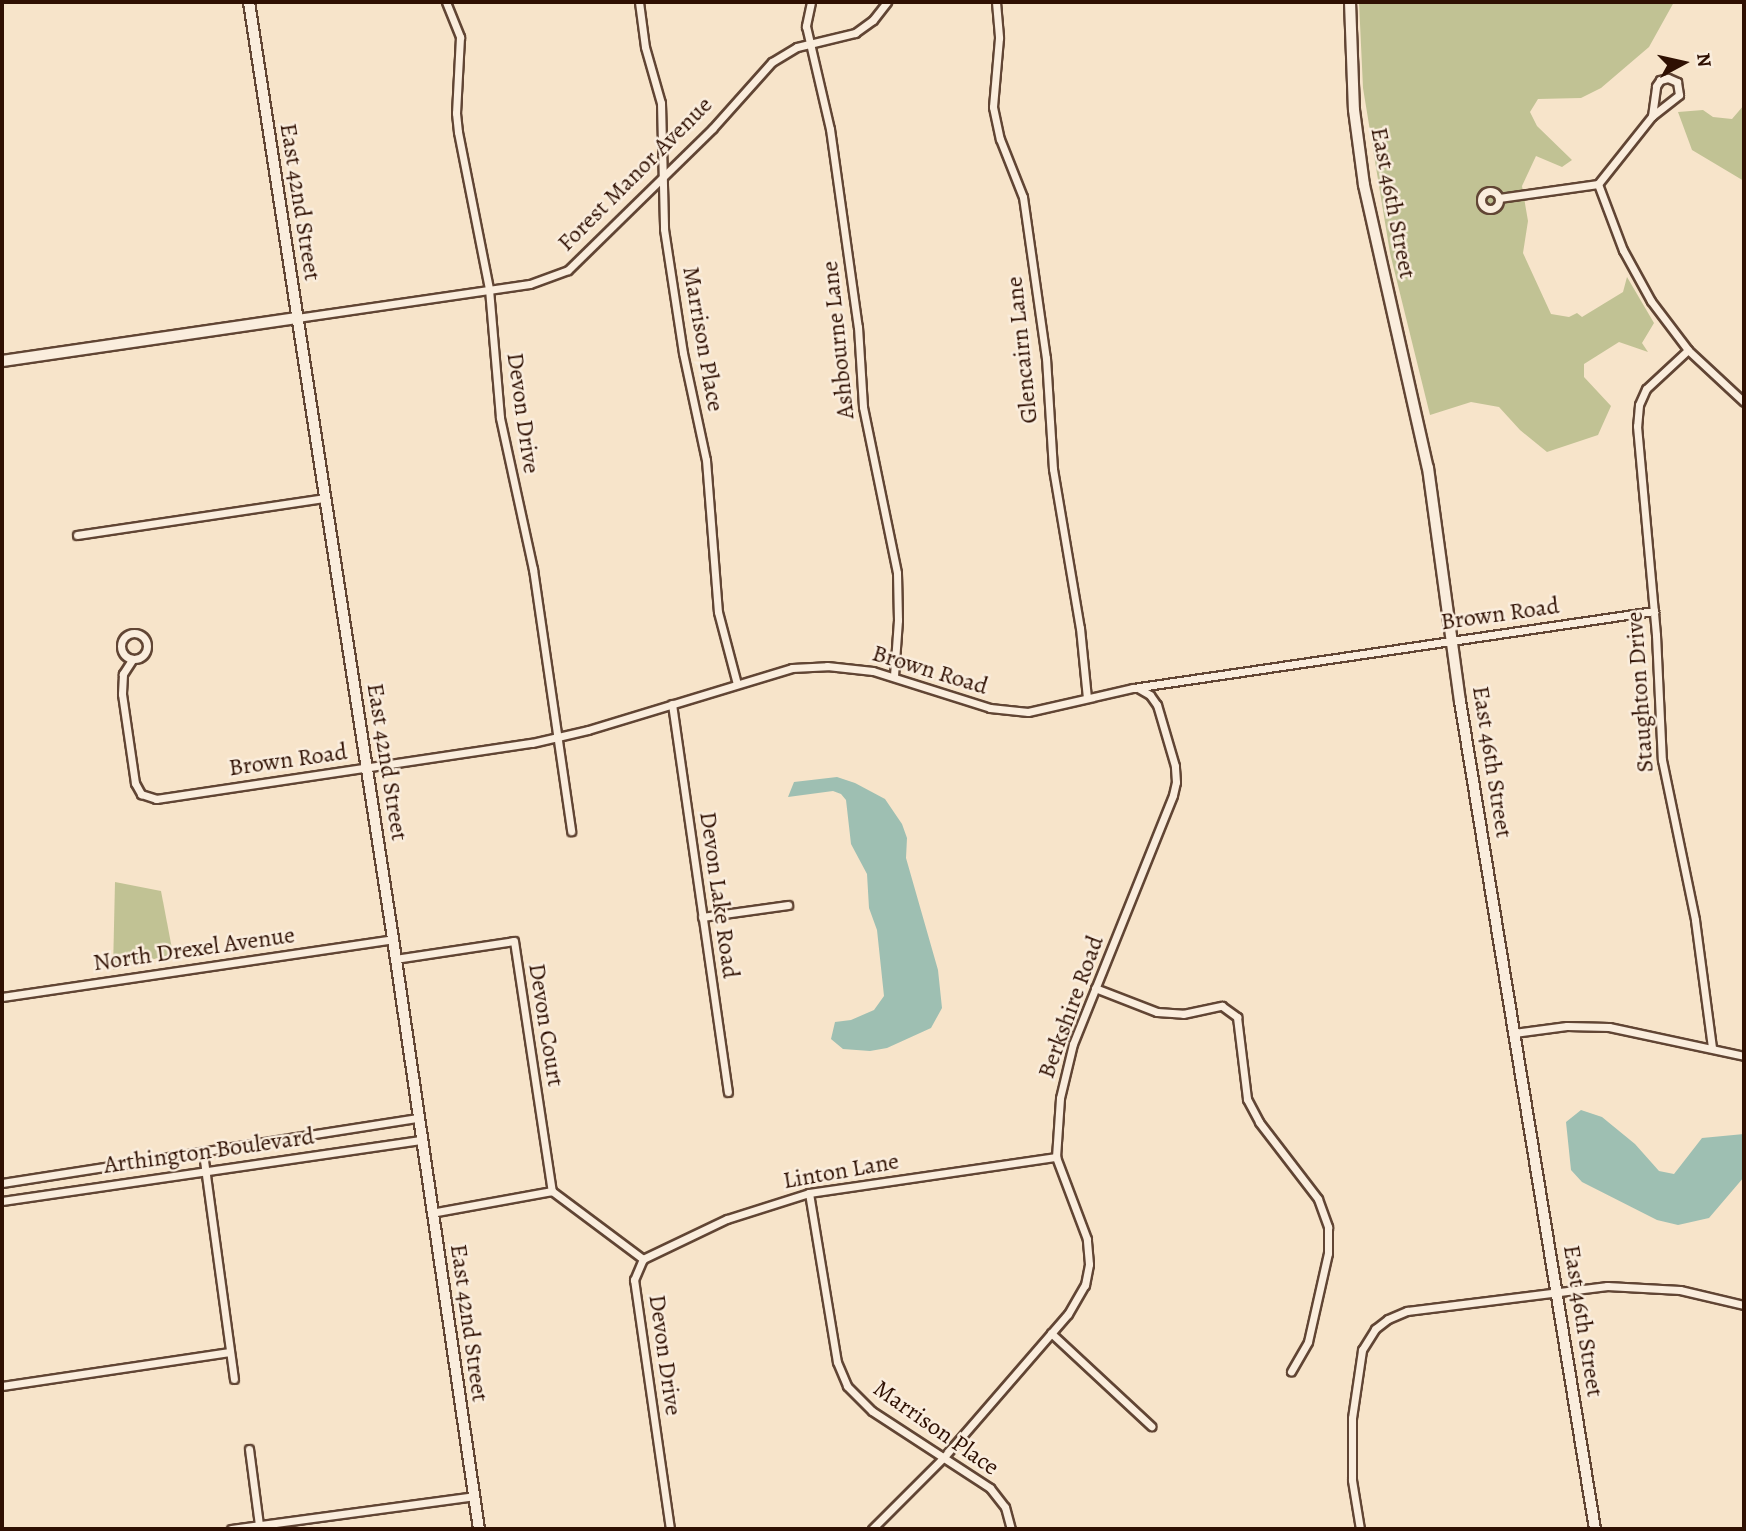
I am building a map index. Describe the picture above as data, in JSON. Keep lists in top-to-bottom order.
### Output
{
  "streets": {
    "main road": ["East 46th Street"],
    "street": [
      "Forest Manor Avenue",
      "East 42nd Street",
      "Marrison Place",
      "Ashbourne Lane",
      "Glencairn Lane",
      "Devon Drive",
      "Brown Road",
      "Staughton Drive",
      "Devon Lake Road",
      "North Drexel Avenue",
      "Berkshire Road",
      "Devon Court",
      "Arthington Boulevard",
      "Linton Lane"
    ]
  },
  "crossings": [
    ["Forest Manor Avenue", "East 42nd Street"],
    ["Forest Manor Avenue", "Marrison Place"],
    ["Forest Manor Avenue", "Ashbourne Lane"],
    ["Forest Manor Avenue", "Devon Drive"],
    ["East 42nd Street", "Brown Road"],
    ["East 42nd Street", "North Drexel Avenue"],
    ["East 42nd Street", "Devon Court"],
    ["East 42nd Street", "Arthington Boulevard"],
    ["East 46th Street", "Brown Road"],
    ["Marrison Place", "Brown Road"],
    ["Marrison Place", "Berkshire Road"],
    ["Marrison Place", "Linton Lane"],
    ["Ashbourne Lane", "Brown Road"],
    ["Glencairn Lane", "Brown Road"],
    ["Devon Drive", "Brown Road"],
    ["Devon Drive", "Linton Lane"],
    ["Brown Road", "Staughton Drive"],
    ["Brown Road", "Devon Lake Road"],
    ["Brown Road", "Berkshire Road"],
    ["Berkshire Road", "Linton Lane"]
  ],
  "north": "right"
}
